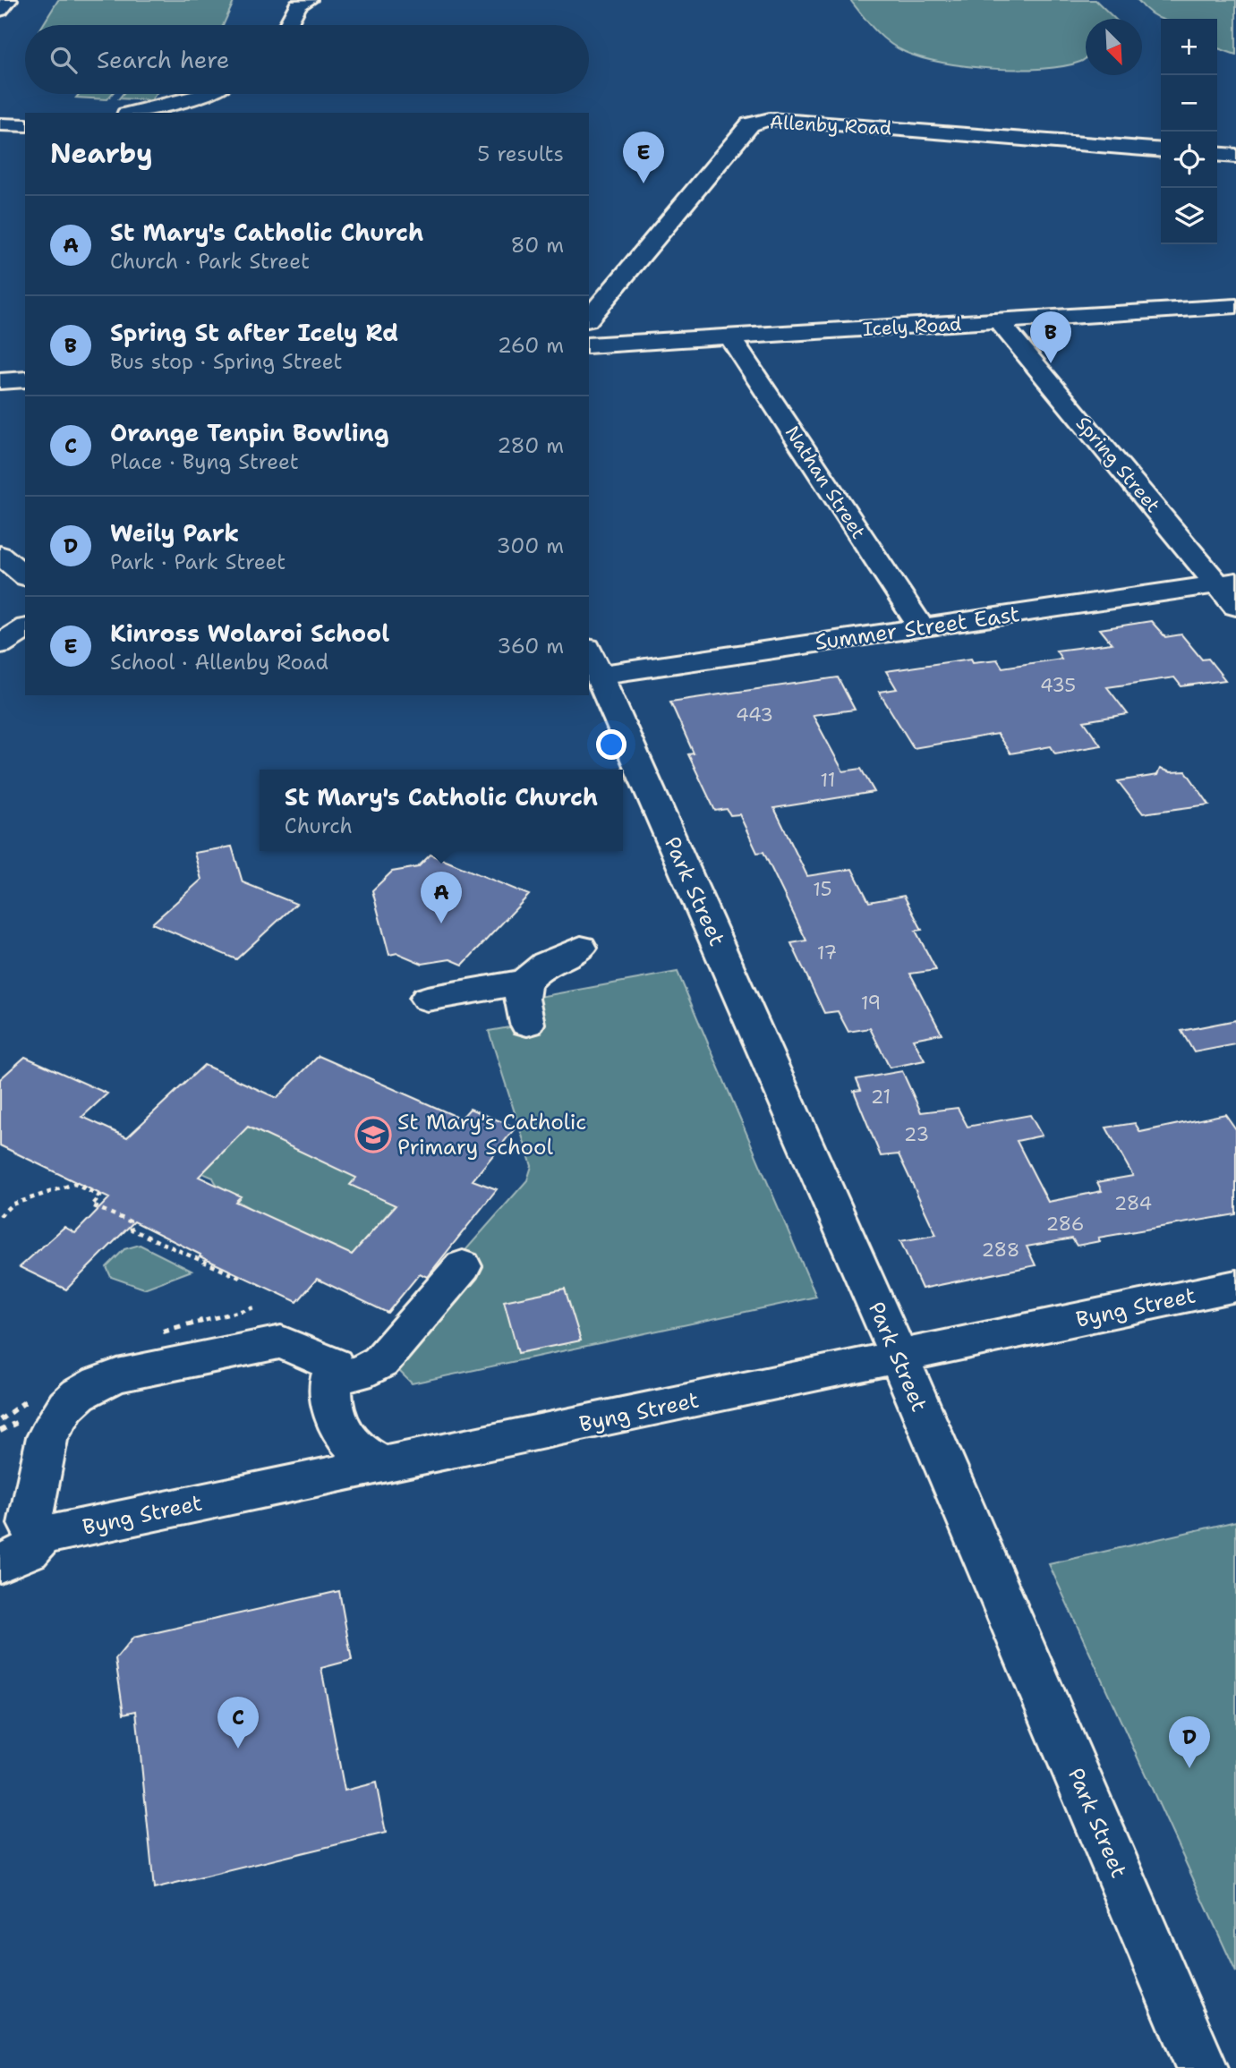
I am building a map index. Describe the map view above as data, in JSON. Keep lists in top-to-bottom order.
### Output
{
  "streets": {
    "street": [
      "Allenby Road",
      "Icely Road",
      "Spring Street",
      "Nathan Street",
      "Summer Street East",
      "Park Street",
      "Byng Street"
    ]
  },
  "crossings": [
    ["Icely Road", "Spring Street"],
    ["Icely Road", "Nathan Street"],
    ["Spring Street", "Summer Street East"],
    ["Nathan Street", "Summer Street East"],
    ["Summer Street East", "Park Street"],
    ["Park Street", "Byng Street"]
  ],
  "places": {
    "school or university": ["St Mary's Catholic Primary School"]
  },
  "house_numbers": [
    "435",
    "443",
    "11",
    "15",
    "17",
    "19",
    "21",
    "23",
    "284",
    "286",
    "288"
  ],
  "north": "bottom right",
  "page": {
    "map_buttons": ["+", "−"],
    "search": "Search here",
    "heading": ["Nearby", "5 results"],
    "pins": [
      "E",
      "B",
      "A",
      "C",
      "D"
    ],
    "list": [
      {
        "mark": "A",
        "name": "St Mary's Catholic Church",
        "note": "Church · Park Street",
        "value": "80 m"
      },
      {
        "mark": "B",
        "name": "Spring St after Icely Rd",
        "note": "Bus stop · Spring Street",
        "value": "260 m"
      },
      {
        "mark": "C",
        "name": "Orange Tenpin Bowling",
        "note": "Place · Byng Street",
        "value": "280 m"
      },
      {
        "mark": "D",
        "name": "Weily Park",
        "note": "Park · Park Street",
        "value": "300 m"
      },
      {
        "mark": "E",
        "name": "Kinross Wolaroi School",
        "note": "School · Allenby Road",
        "value": "360 m"
      }
    ],
    "popup": ["St Mary's Catholic Church", "Church"]
  }
}
